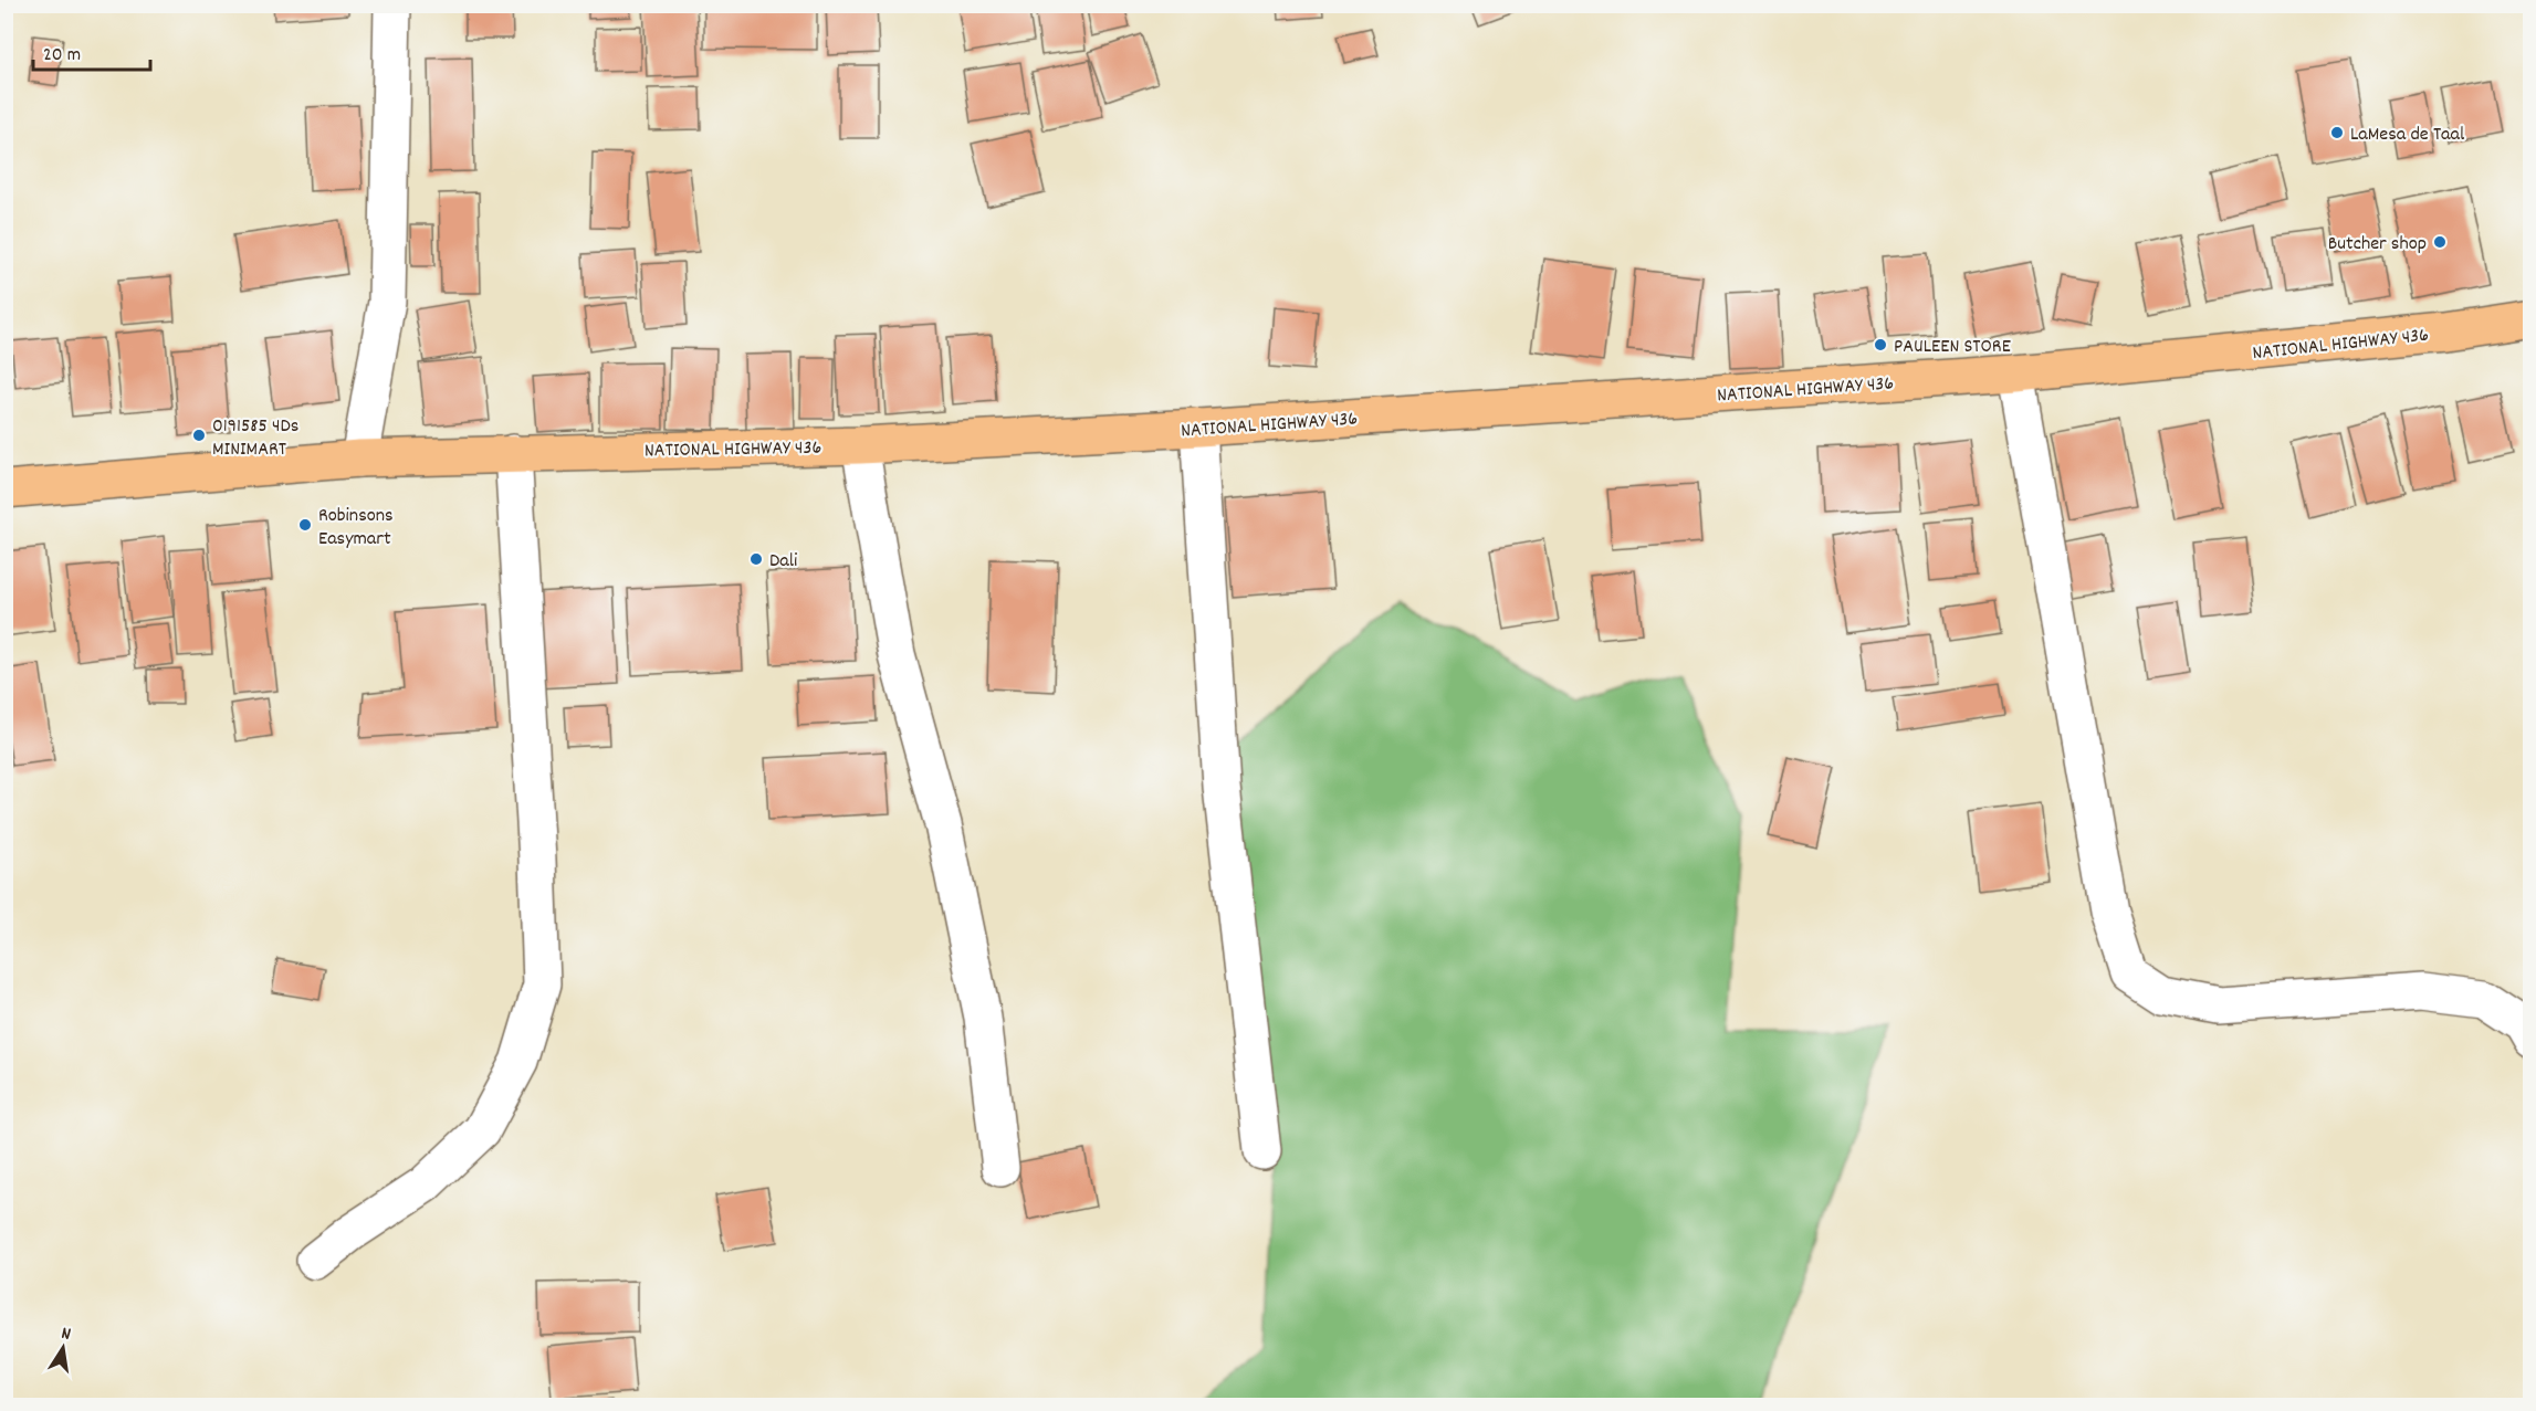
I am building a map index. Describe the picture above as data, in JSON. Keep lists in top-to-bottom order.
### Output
{
  "streets": {
    "main road": ["NATIONAL HIGHWAY 436"]
  },
  "places": [
    "LaMesa de Taal",
    "Butcher shop",
    "PAULEEN STORE",
    "0191585 4Ds MINIMART",
    "Robinsons Easymart",
    "Dali"
  ],
  "scale_bar": "20 m",
  "north": "top"
}
